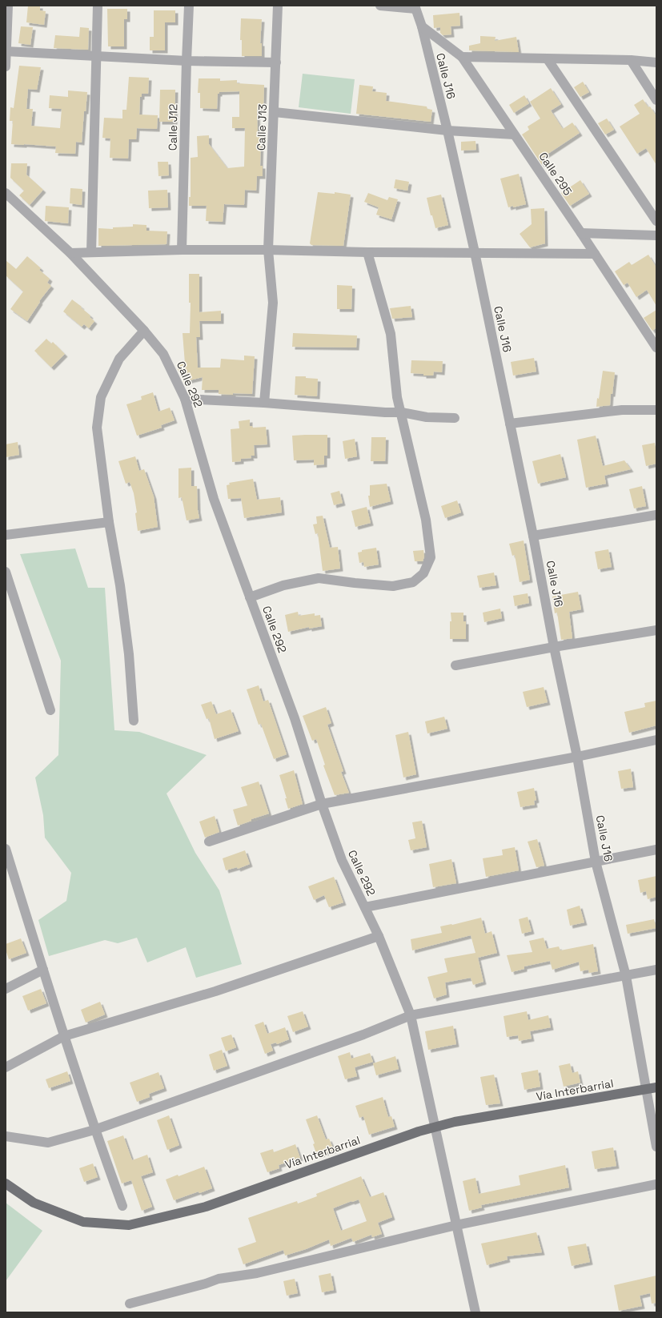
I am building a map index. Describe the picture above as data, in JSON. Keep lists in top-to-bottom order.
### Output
{
  "streets": {
    "main road": ["Vía Interbarrial"],
    "street": [
      "Calle J16",
      "Calle J12",
      "Calle J13",
      "Calle 295",
      "Calle 292"
    ]
  },
  "crossings": [
    ["Calle J16", "Calle 295"],
    ["Calle J16", "Vía Interbarrial"],
    ["Calle 292", "Vía Interbarrial"]
  ]
}
